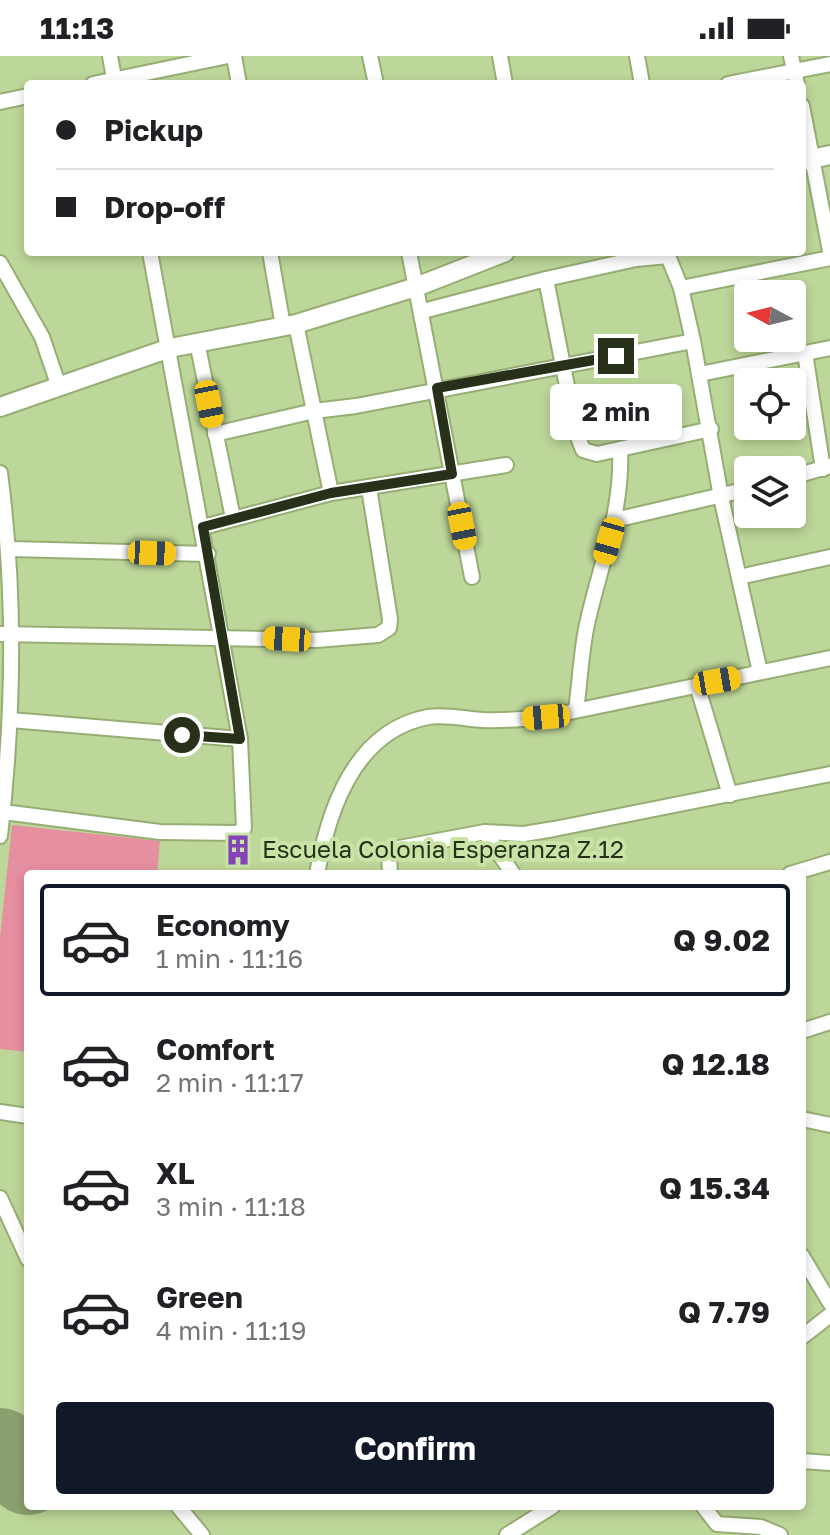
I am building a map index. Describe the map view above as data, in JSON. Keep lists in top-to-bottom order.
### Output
{
  "places": {
    "building": ["Escuela Colonia Esperanza Z.12"]
  },
  "north": "left",
  "page": {
    "status": "11:13",
    "banner": ["Pickup", "Drop-off"],
    "bubble": "2 min",
    "list": [
      {
        "name": "Economy",
        "note": "1 min · 11:16",
        "value": "Q 9.02"
      },
      {
        "name": "Comfort",
        "note": "2 min · 11:17",
        "value": "Q 12.18"
      },
      {
        "name": "XL",
        "note": "3 min · 11:18",
        "value": "Q 15.34"
      },
      {
        "name": "Green",
        "note": "4 min · 11:19",
        "value": "Q 7.79"
      }
    ],
    "buttons": "Confirm"
  }
}
